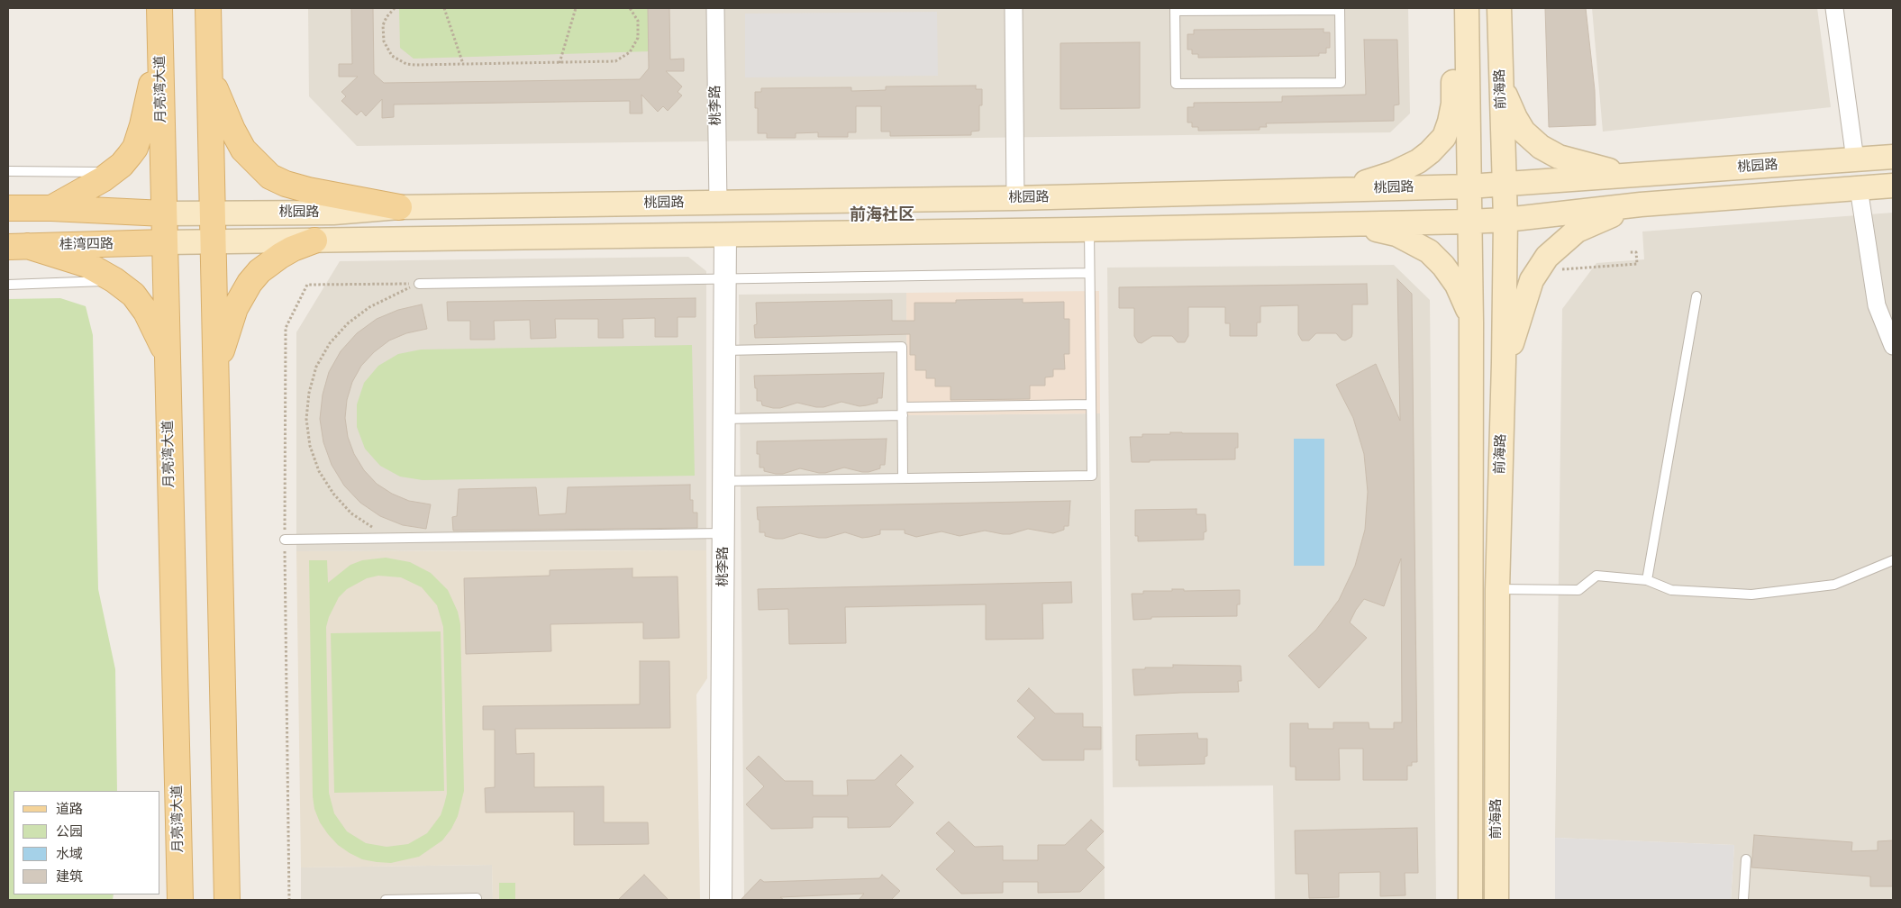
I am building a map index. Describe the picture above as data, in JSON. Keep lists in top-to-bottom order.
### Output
{
  "streets": {
    "main road": [
      "月亮湾大道",
      "前海路",
      "桃园路",
      "桂湾四路"
    ],
    "street": ["桃李路"]
  },
  "crossings": [
    ["月亮湾大道", "桃园路"],
    ["月亮湾大道", "桂湾四路"],
    ["前海路", "桃园路"],
    ["桃李路", "桃园路"],
    ["桃园路", "桂湾四路"]
  ],
  "districts": ["前海社区"],
  "legend": [
    "道路",
    "公园",
    "水域",
    "建筑"
  ]
}
